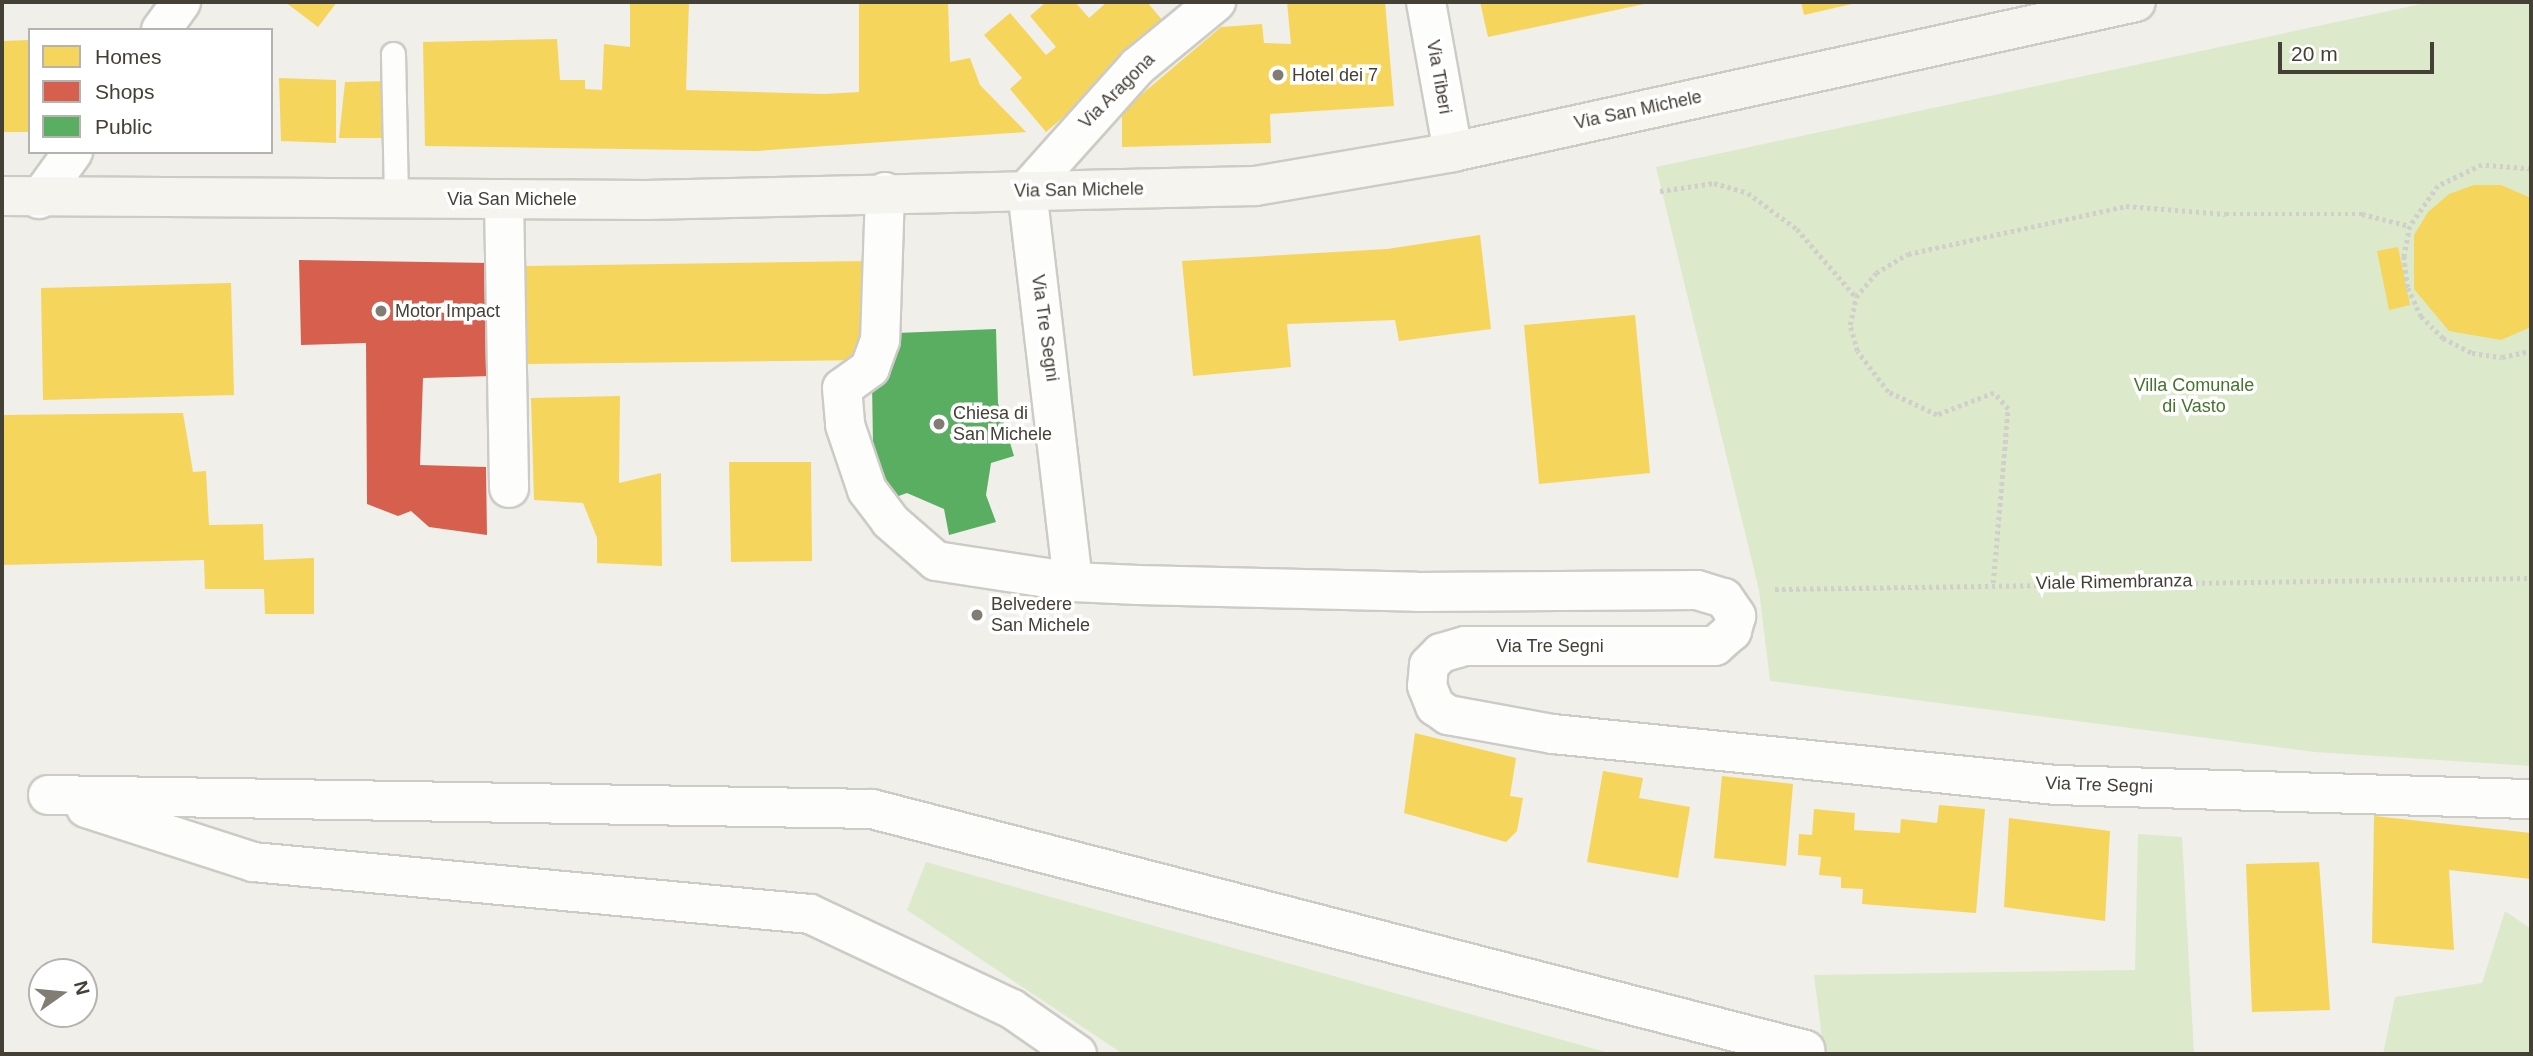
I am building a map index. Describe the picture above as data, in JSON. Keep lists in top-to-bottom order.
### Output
{
  "streets": {
    "street": [
      "Via Tiberi",
      "Via Aragona",
      "Via San Michele",
      "Via Tre Segni"
    ],
    "path": ["Viale Rimembranza"]
  },
  "crossings": [
    ["Via Tiberi", "Via San Michele"],
    ["Via Aragona", "Via San Michele"],
    ["Via Aragona", "Via Tre Segni"],
    ["Via San Michele", "Via Tre Segni"],
    ["Via Tre Segni", "Viale Rimembranza"]
  ],
  "parks": ["Villa Comunale di Vasto"],
  "places": [
    "Hotel dei 7",
    "Motor Impact",
    "Chiesa di San Michele",
    "Belvedere San Michele"
  ],
  "legend": ["Homes", "Shops", "Public"],
  "scale_bar": "20 m",
  "north": "right"
}
